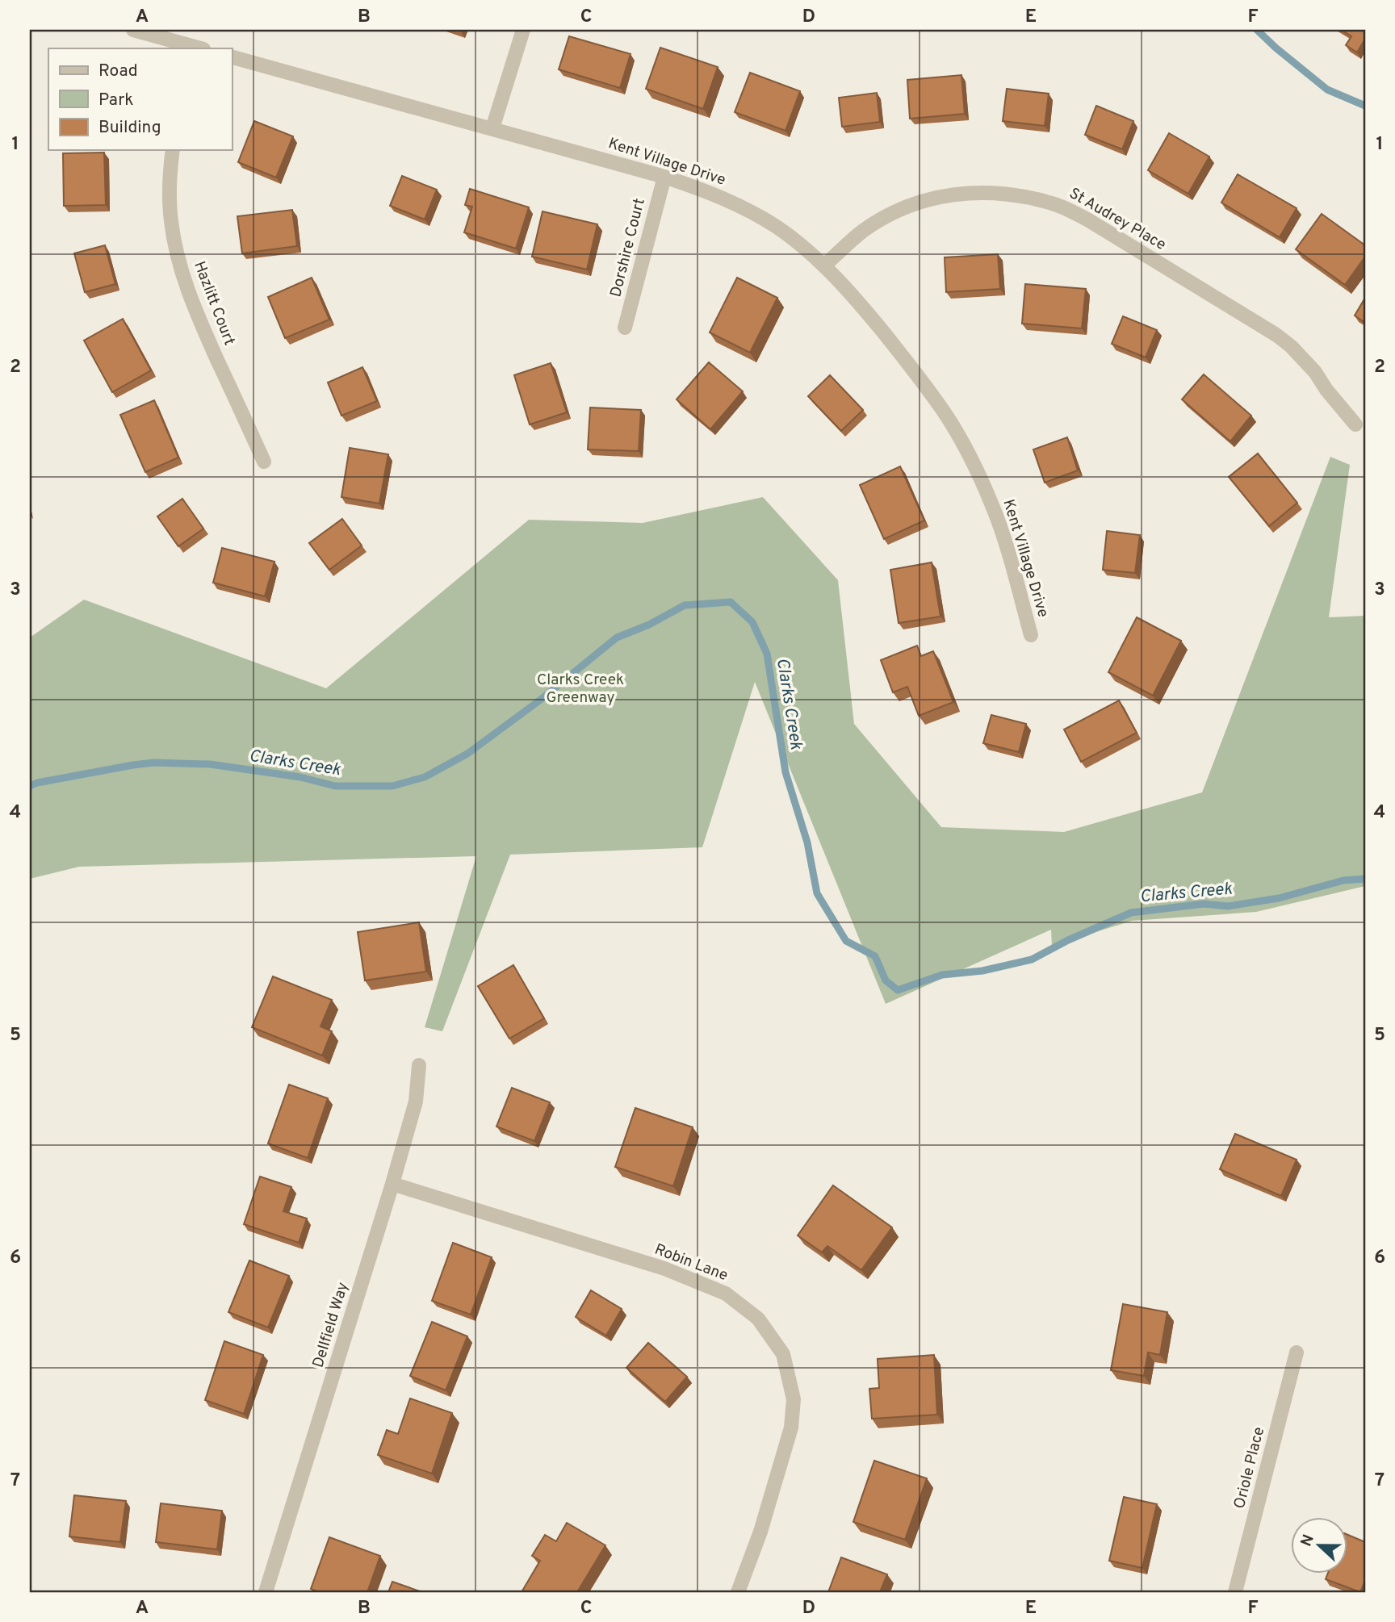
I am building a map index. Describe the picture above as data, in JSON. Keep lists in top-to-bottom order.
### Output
{
  "streets": {
    "street": [
      "Kent Village Drive",
      "St Audrey Place",
      "Dorshire Court",
      "Hazlitt Court",
      "Robin Lane",
      "Dellfield Way",
      "Oriole Place"
    ]
  },
  "crossings": [
    ["Kent Village Drive", "St Audrey Place"],
    ["Kent Village Drive", "Dorshire Court"],
    ["Robin Lane", "Dellfield Way"]
  ],
  "water": ["Clarks Creek"],
  "parks": ["Clarks Creek Greenway"],
  "legend": ["Road", "Park", "Building"],
  "north": "left",
  "grid": {
    "columns": [
      "A",
      "B",
      "C",
      "D",
      "E",
      "F"
    ],
    "rows": [
      "1",
      "2",
      "3",
      "4",
      "5",
      "6",
      "7"
    ]
  }
}
